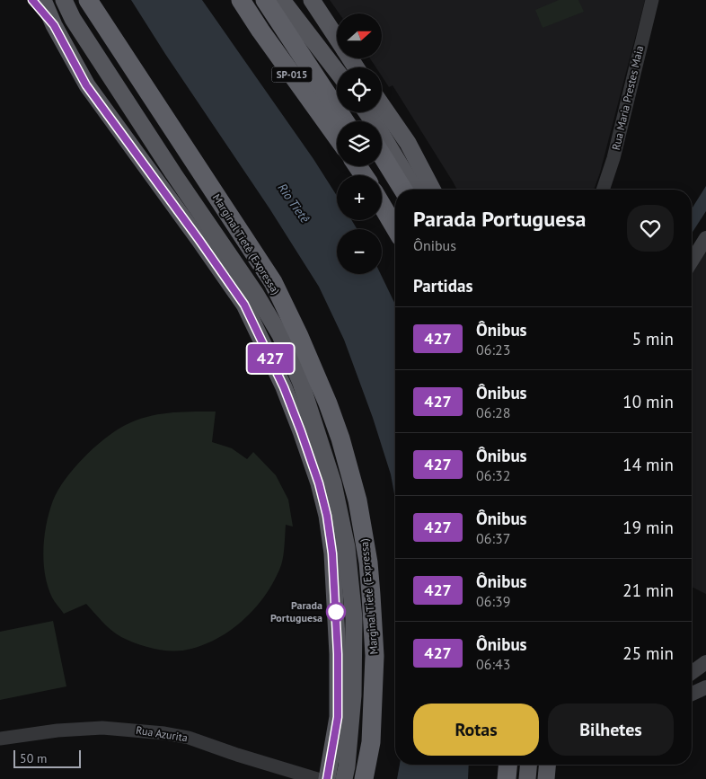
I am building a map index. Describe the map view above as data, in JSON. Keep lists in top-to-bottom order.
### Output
{
  "streets": {
    "highway": ["SP-015", "Marginal Tietê (Expressa)"],
    "street": ["Rua Maria Prestes Maia", "Rua Azurita"]
  },
  "water": ["Rio Tietê"],
  "places": ["Parada Portuguesa"],
  "lines": ["bus line 427"],
  "scale_bar": "50 m",
  "north": "right",
  "page": {
    "on_map": "427",
    "map_buttons": ["+", "−"],
    "heading": [
      ["Parada Portuguesa", "Ônibus"],
      "Partidas"
    ],
    "list": [
      {
        "mark": "427",
        "name": "Ônibus",
        "note": "06:23",
        "value": "5 min"
      },
      {
        "mark": "427",
        "name": "Ônibus",
        "note": "06:28",
        "value": "10 min"
      },
      {
        "mark": "427",
        "name": "Ônibus",
        "note": "06:32",
        "value": "14 min"
      },
      {
        "mark": "427",
        "name": "Ônibus",
        "note": "06:37",
        "value": "19 min"
      },
      {
        "mark": "427",
        "name": "Ônibus",
        "note": "06:39",
        "value": "21 min"
      },
      {
        "mark": "427",
        "name": "Ônibus",
        "note": "06:43",
        "value": "25 min"
      }
    ],
    "buttons": ["Rotas", "Bilhetes"],
    "scale": "50 m"
  }
}
